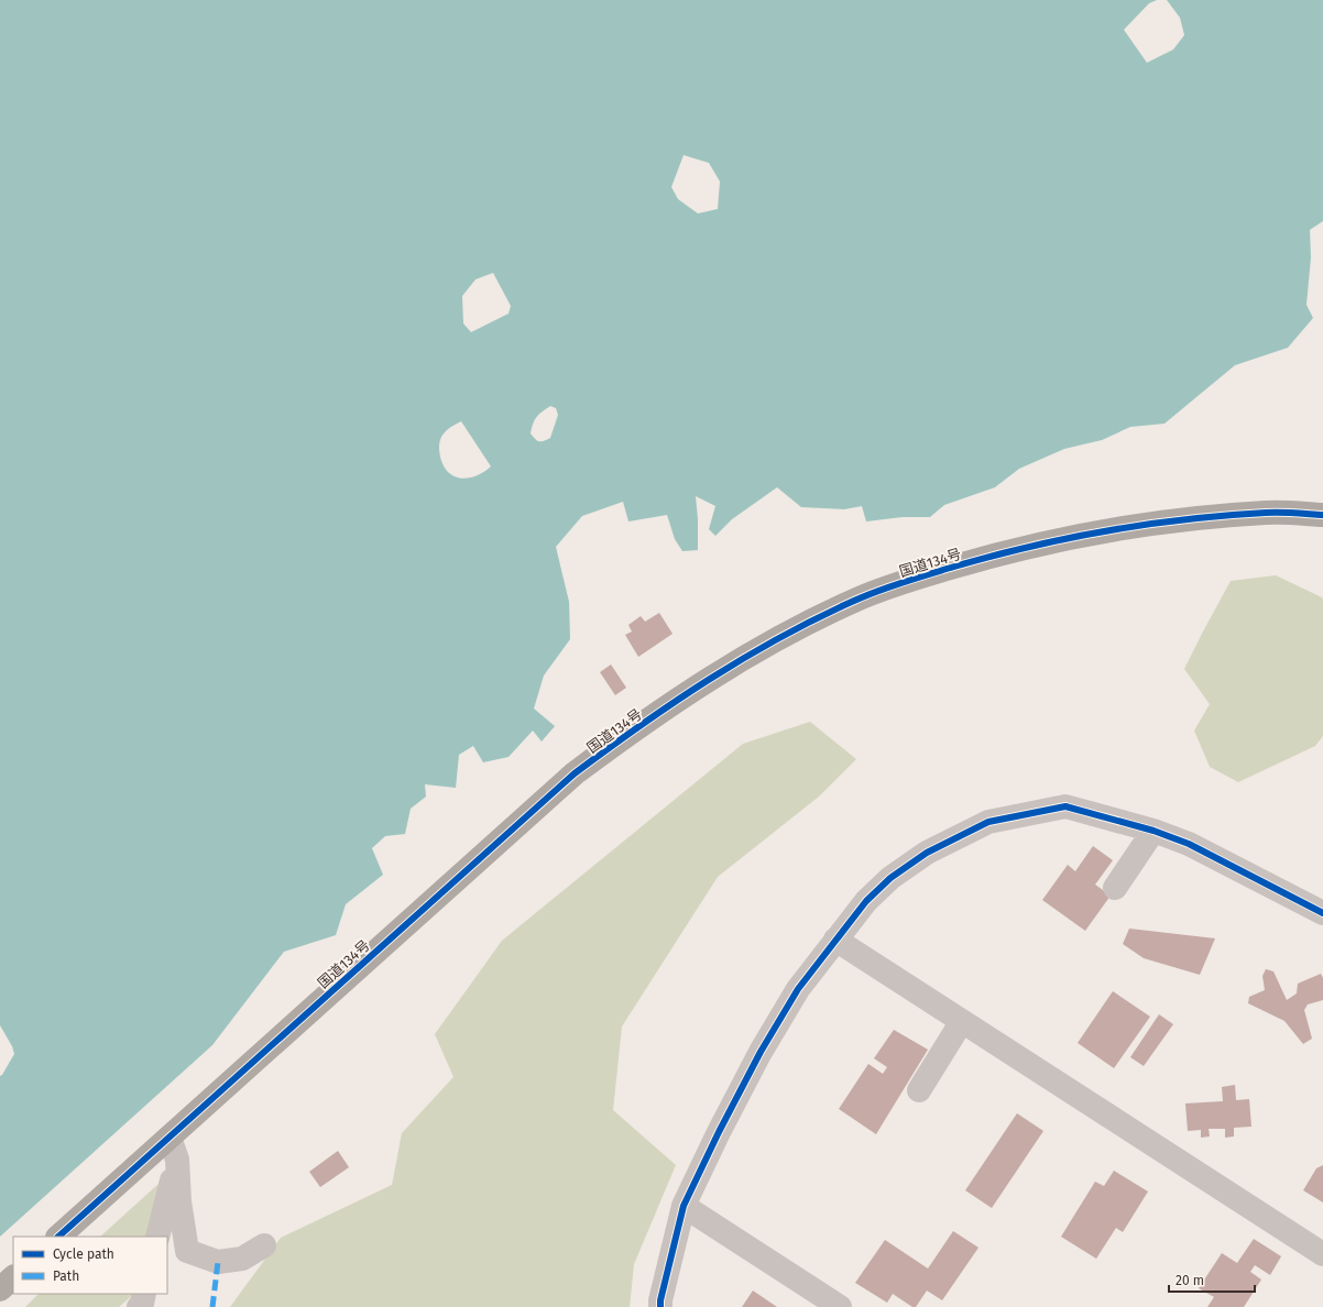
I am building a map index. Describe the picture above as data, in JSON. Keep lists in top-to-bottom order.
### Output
{
  "streets": {
    "highway": ["国道134号"]
  },
  "legend": ["Cycle path", "Path"],
  "scale_bar": "20 m"
}
